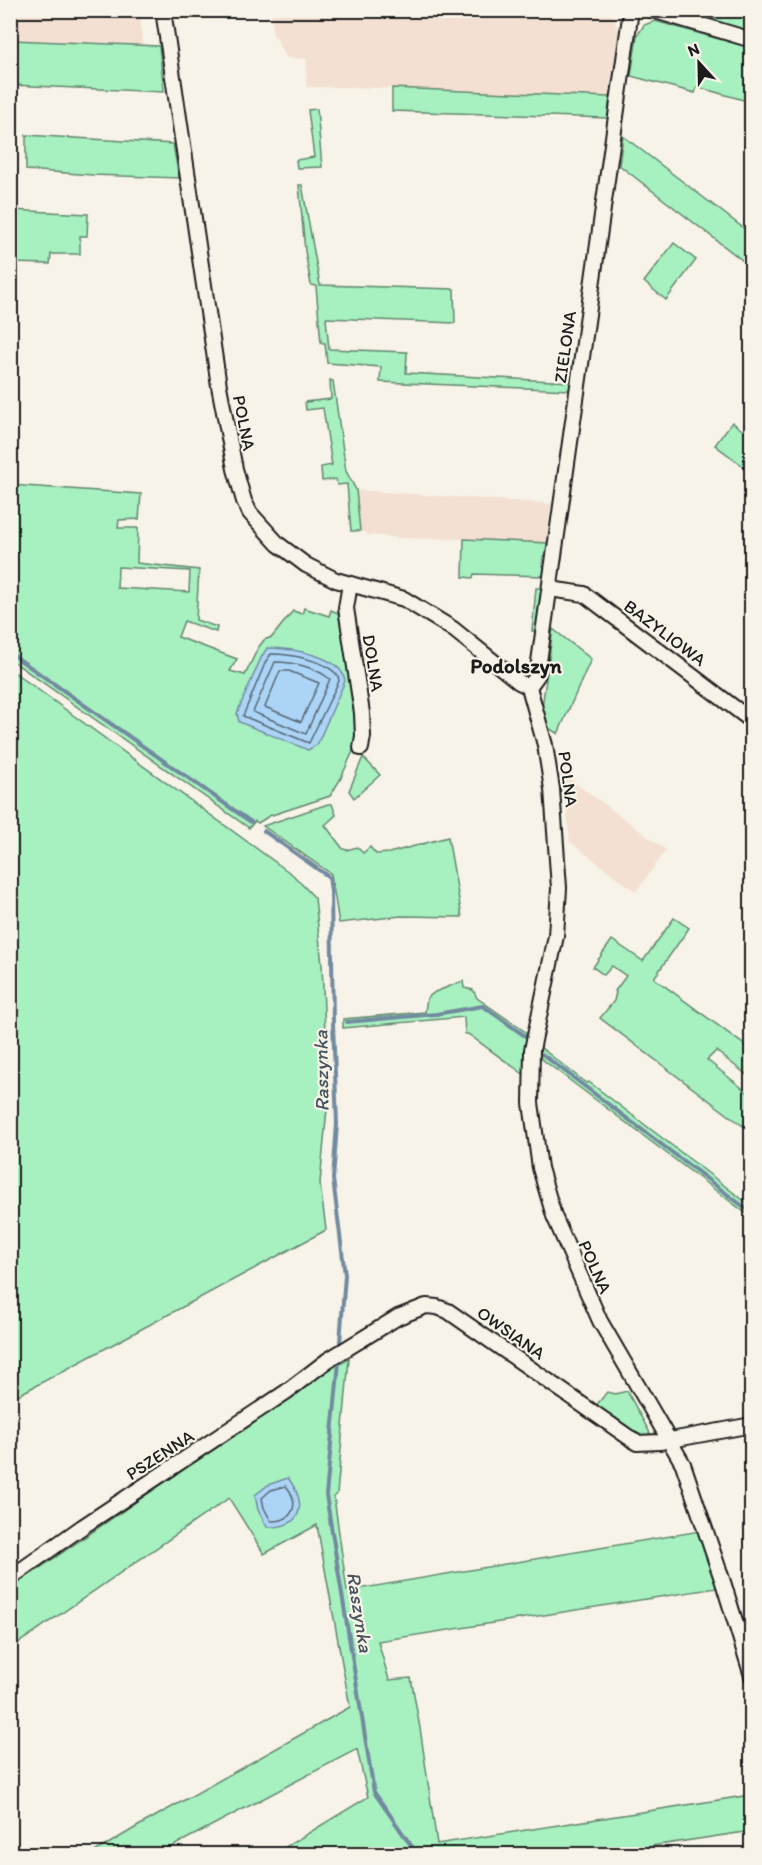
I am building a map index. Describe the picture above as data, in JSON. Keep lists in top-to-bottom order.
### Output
{
  "streets": {
    "street": [
      "ZIELONA",
      "POLNA",
      "BAZYLIOWA",
      "DOLNA",
      "OWSIANA",
      "PSZENNA"
    ]
  },
  "crossings": [
    ["ZIELONA", "POLNA"],
    ["ZIELONA", "BAZYLIOWA"],
    ["POLNA", "DOLNA"],
    ["POLNA", "OWSIANA"],
    ["OWSIANA", "PSZENNA"]
  ],
  "districts": ["Podolszyn"],
  "water": ["Raszynka"],
  "north": "top"
}
